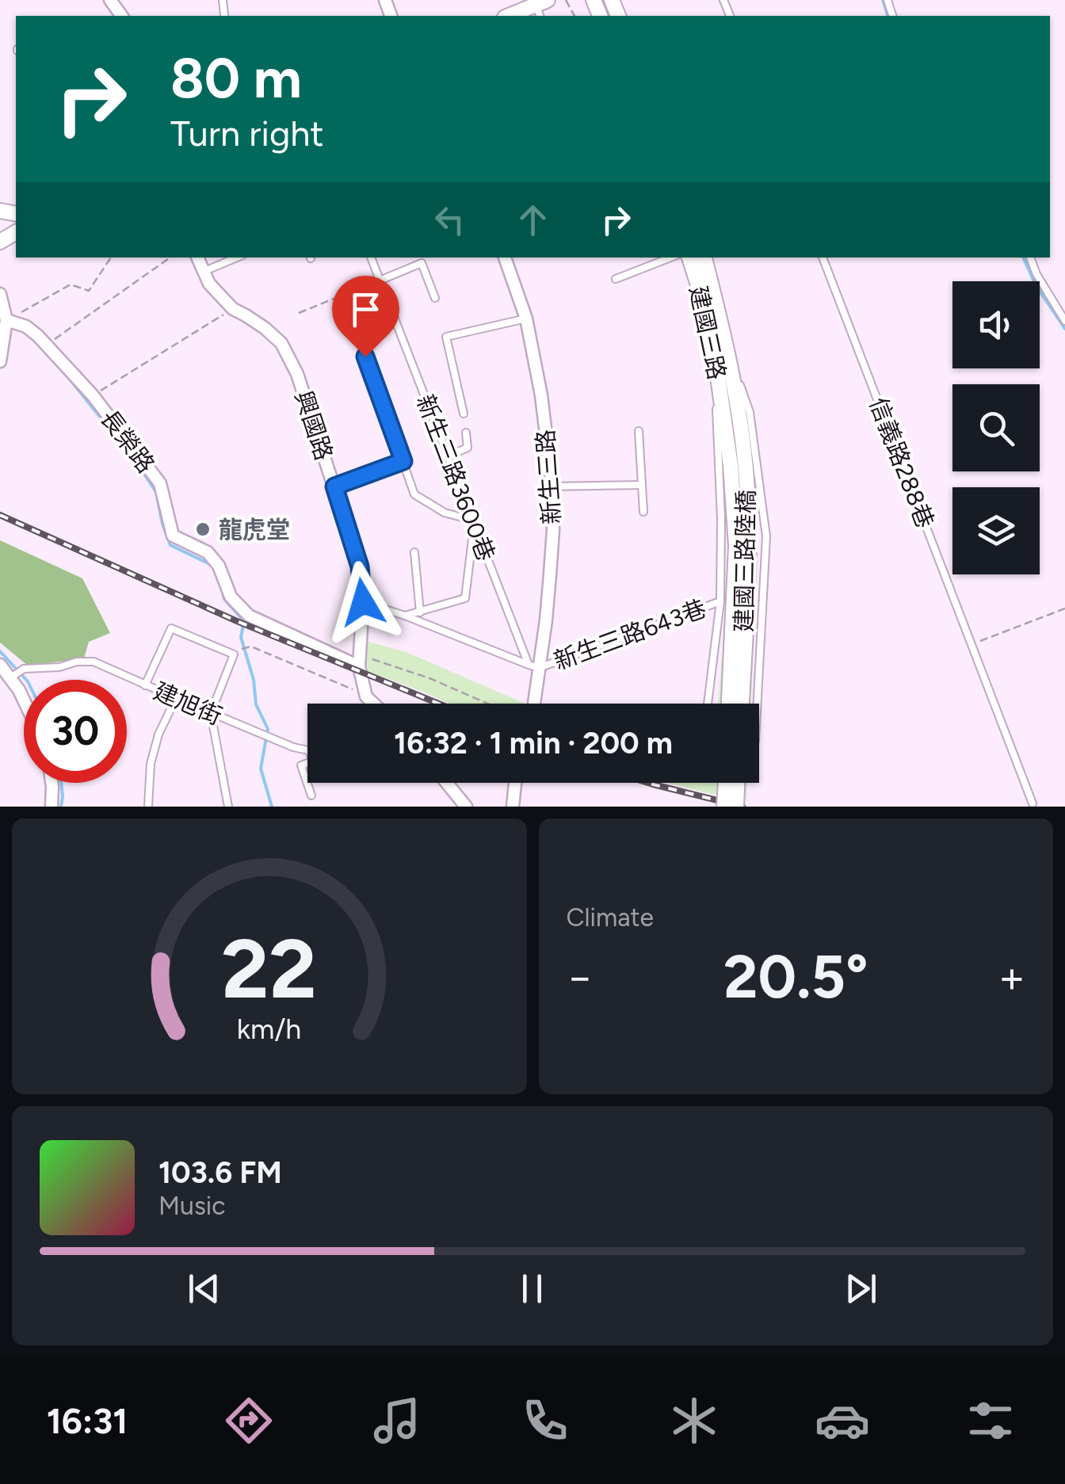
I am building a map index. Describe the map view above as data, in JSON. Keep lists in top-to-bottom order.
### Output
{
  "streets": {
    "street": [
      "建國三路",
      "興國路",
      "長榮路",
      "新生三路",
      "建國三路陸橋"
    ],
    "lane": [
      "信義路288巷",
      "新生三路3600巷",
      "新生三路643巷",
      "建旭街"
    ]
  },
  "crossings": [
    ["建國三路", "建國三路陸橋"],
    ["興國路", "長榮路"],
    ["新生三路", "新生三路3600巷"],
    ["新生三路", "新生三路643巷"],
    ["新生三路3600巷", "新生三路643巷"]
  ],
  "places": ["龍虎堂"],
  "page": {
    "turn": ["80 m", "Turn right"],
    "limit": "30",
    "trip": "16:32 · 1 min · 200 m",
    "tile": "Climate",
    "heat": ["−", "20.5°", "+"],
    "song": ["103.6 FM", "Music"],
    "tabs": "16:31",
    "gauge": ["22", "km/h"]
  }
}
